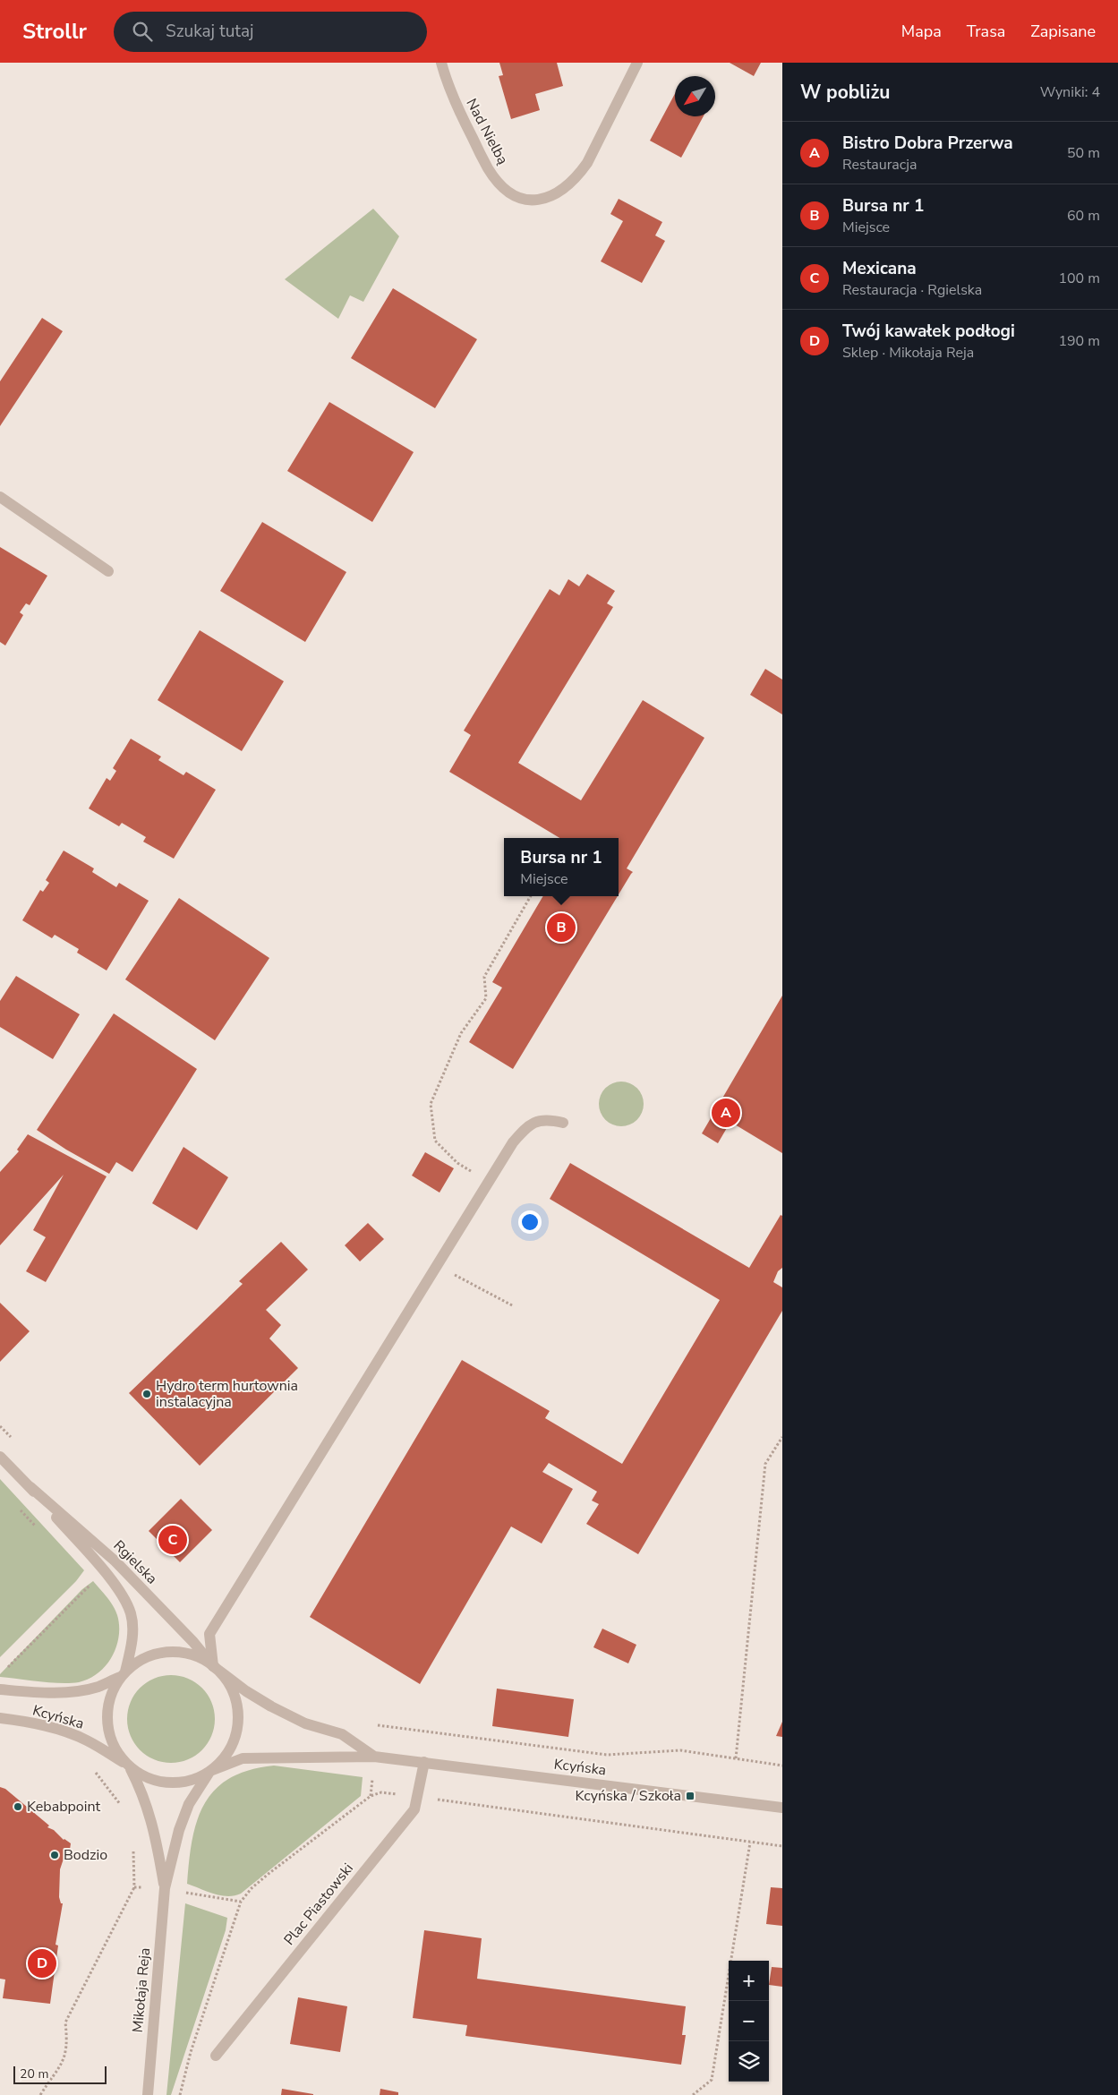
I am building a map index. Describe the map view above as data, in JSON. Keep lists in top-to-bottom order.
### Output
{
  "streets": {
    "street": [
      "Nad Nielbą",
      "Rgielska",
      "Kcyńska",
      "Plac Piastowski",
      "Mikołaja Reja"
    ]
  },
  "crossings": [
    ["Rgielska", "Kcyńska"],
    ["Rgielska", "Mikołaja Reja"],
    ["Kcyńska", "Plac Piastowski"],
    ["Kcyńska", "Mikołaja Reja"]
  ],
  "places": {
    "other": ["Hydro term hurtownia instalacyjna", "Kebabpoint", "Bodzio"],
    "transit": ["Kcyńska / Szkoła"]
  },
  "scale_bar": "20 m",
  "north": "bottom left",
  "page": {
    "header": "Strollr",
    "search": "Szukaj tutaj",
    "nav": ["Mapa", "Trasa", "Zapisane"],
    "heading": ["W pobliżu", "Wyniki: 4"],
    "list": [
      {
        "mark": "A",
        "name": "Bistro Dobra Przerwa",
        "note": "Restauracja",
        "value": "50 m"
      },
      {
        "mark": "B",
        "name": "Bursa nr 1",
        "note": "Miejsce",
        "value": "60 m"
      },
      {
        "mark": "C",
        "name": "Mexicana",
        "note": "Restauracja · Rgielska",
        "value": "100 m"
      },
      {
        "mark": "D",
        "name": "Twój kawałek podłogi",
        "note": "Sklep · Mikołaja Reja",
        "value": "190 m"
      }
    ],
    "popup": ["Bursa nr 1", "Miejsce"],
    "pins": [
      "B",
      "A",
      "C",
      "D"
    ],
    "map_buttons": ["+", "−"],
    "scale": "20 m"
  }
}
